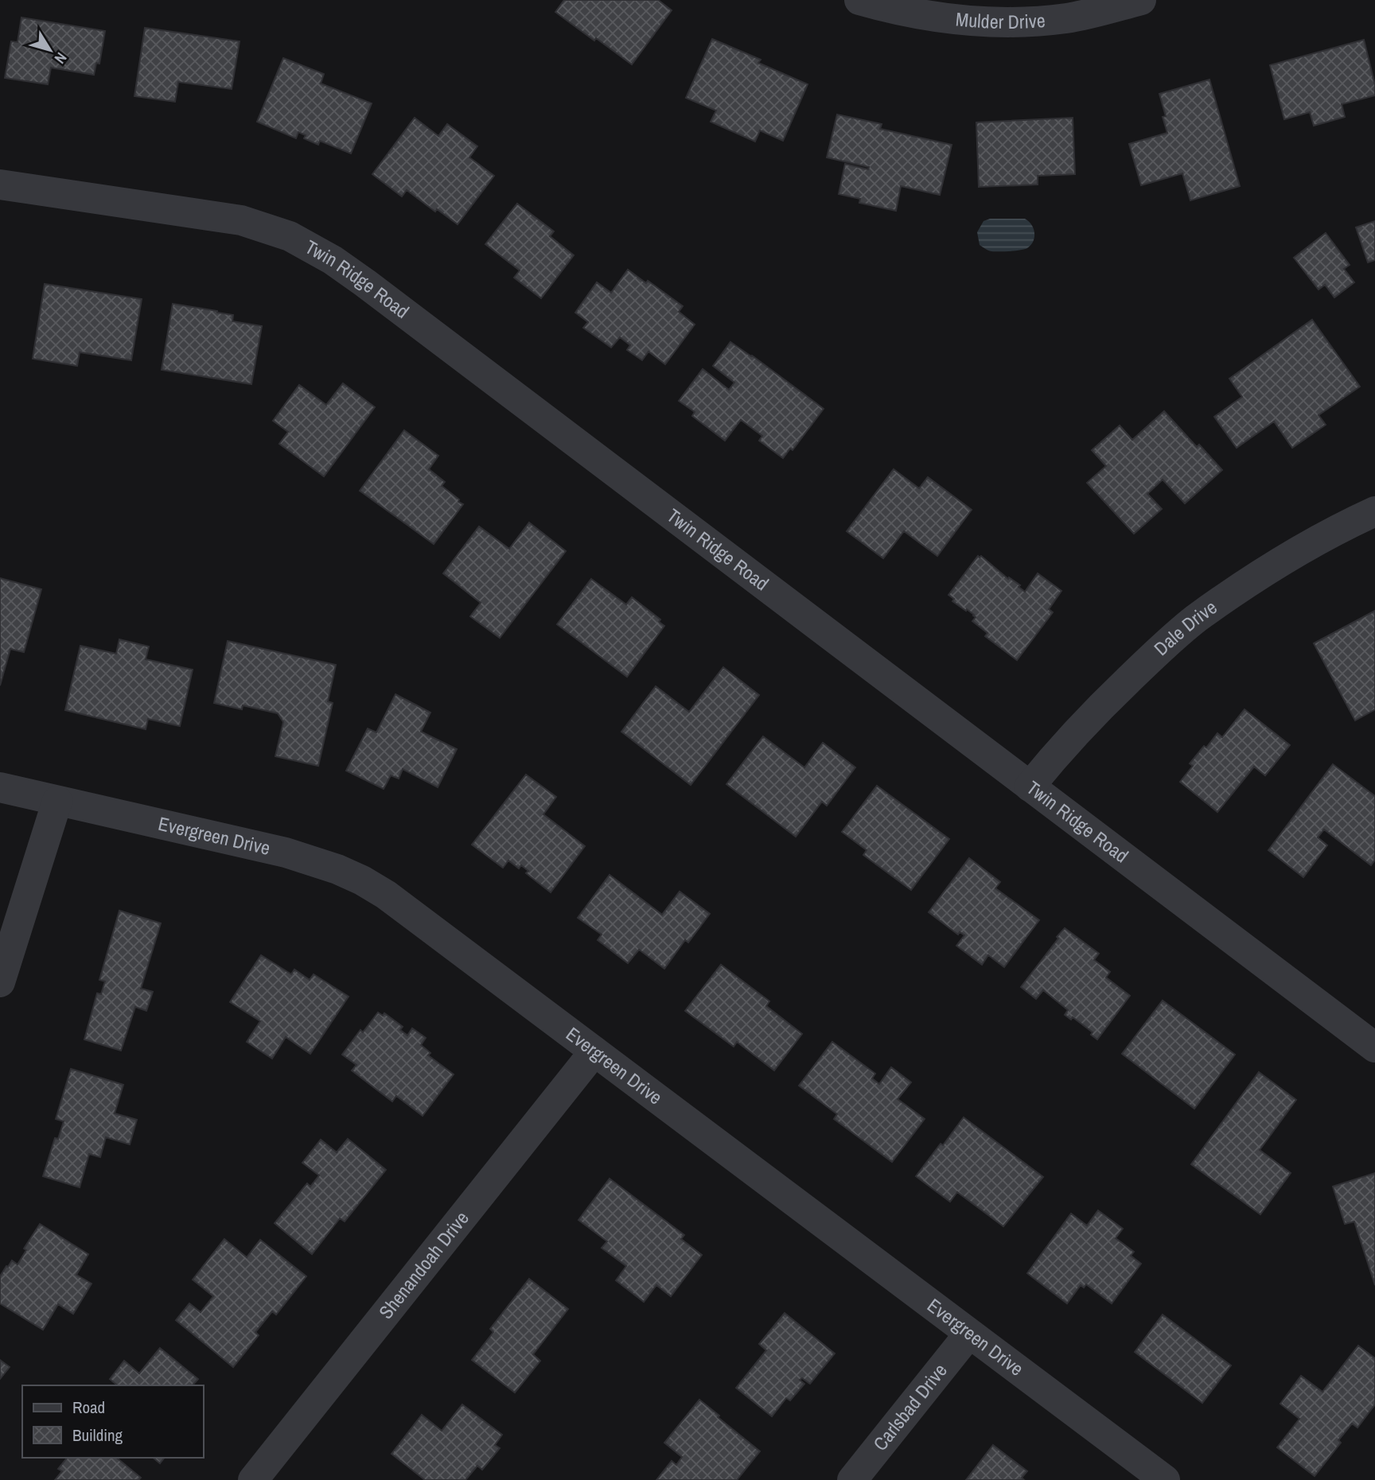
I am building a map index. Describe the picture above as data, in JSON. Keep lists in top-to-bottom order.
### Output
{
  "streets": {
    "street": [
      "Mulder Drive",
      "Twin Ridge Road",
      "Dale Drive",
      "Evergreen Drive",
      "Shenandoah Drive",
      "Carlsbad Drive"
    ]
  },
  "crossings": [
    ["Twin Ridge Road", "Dale Drive"],
    ["Evergreen Drive", "Shenandoah Drive"],
    ["Evergreen Drive", "Carlsbad Drive"]
  ],
  "legend": ["Road", "Building"],
  "north": "bottom right"
}
